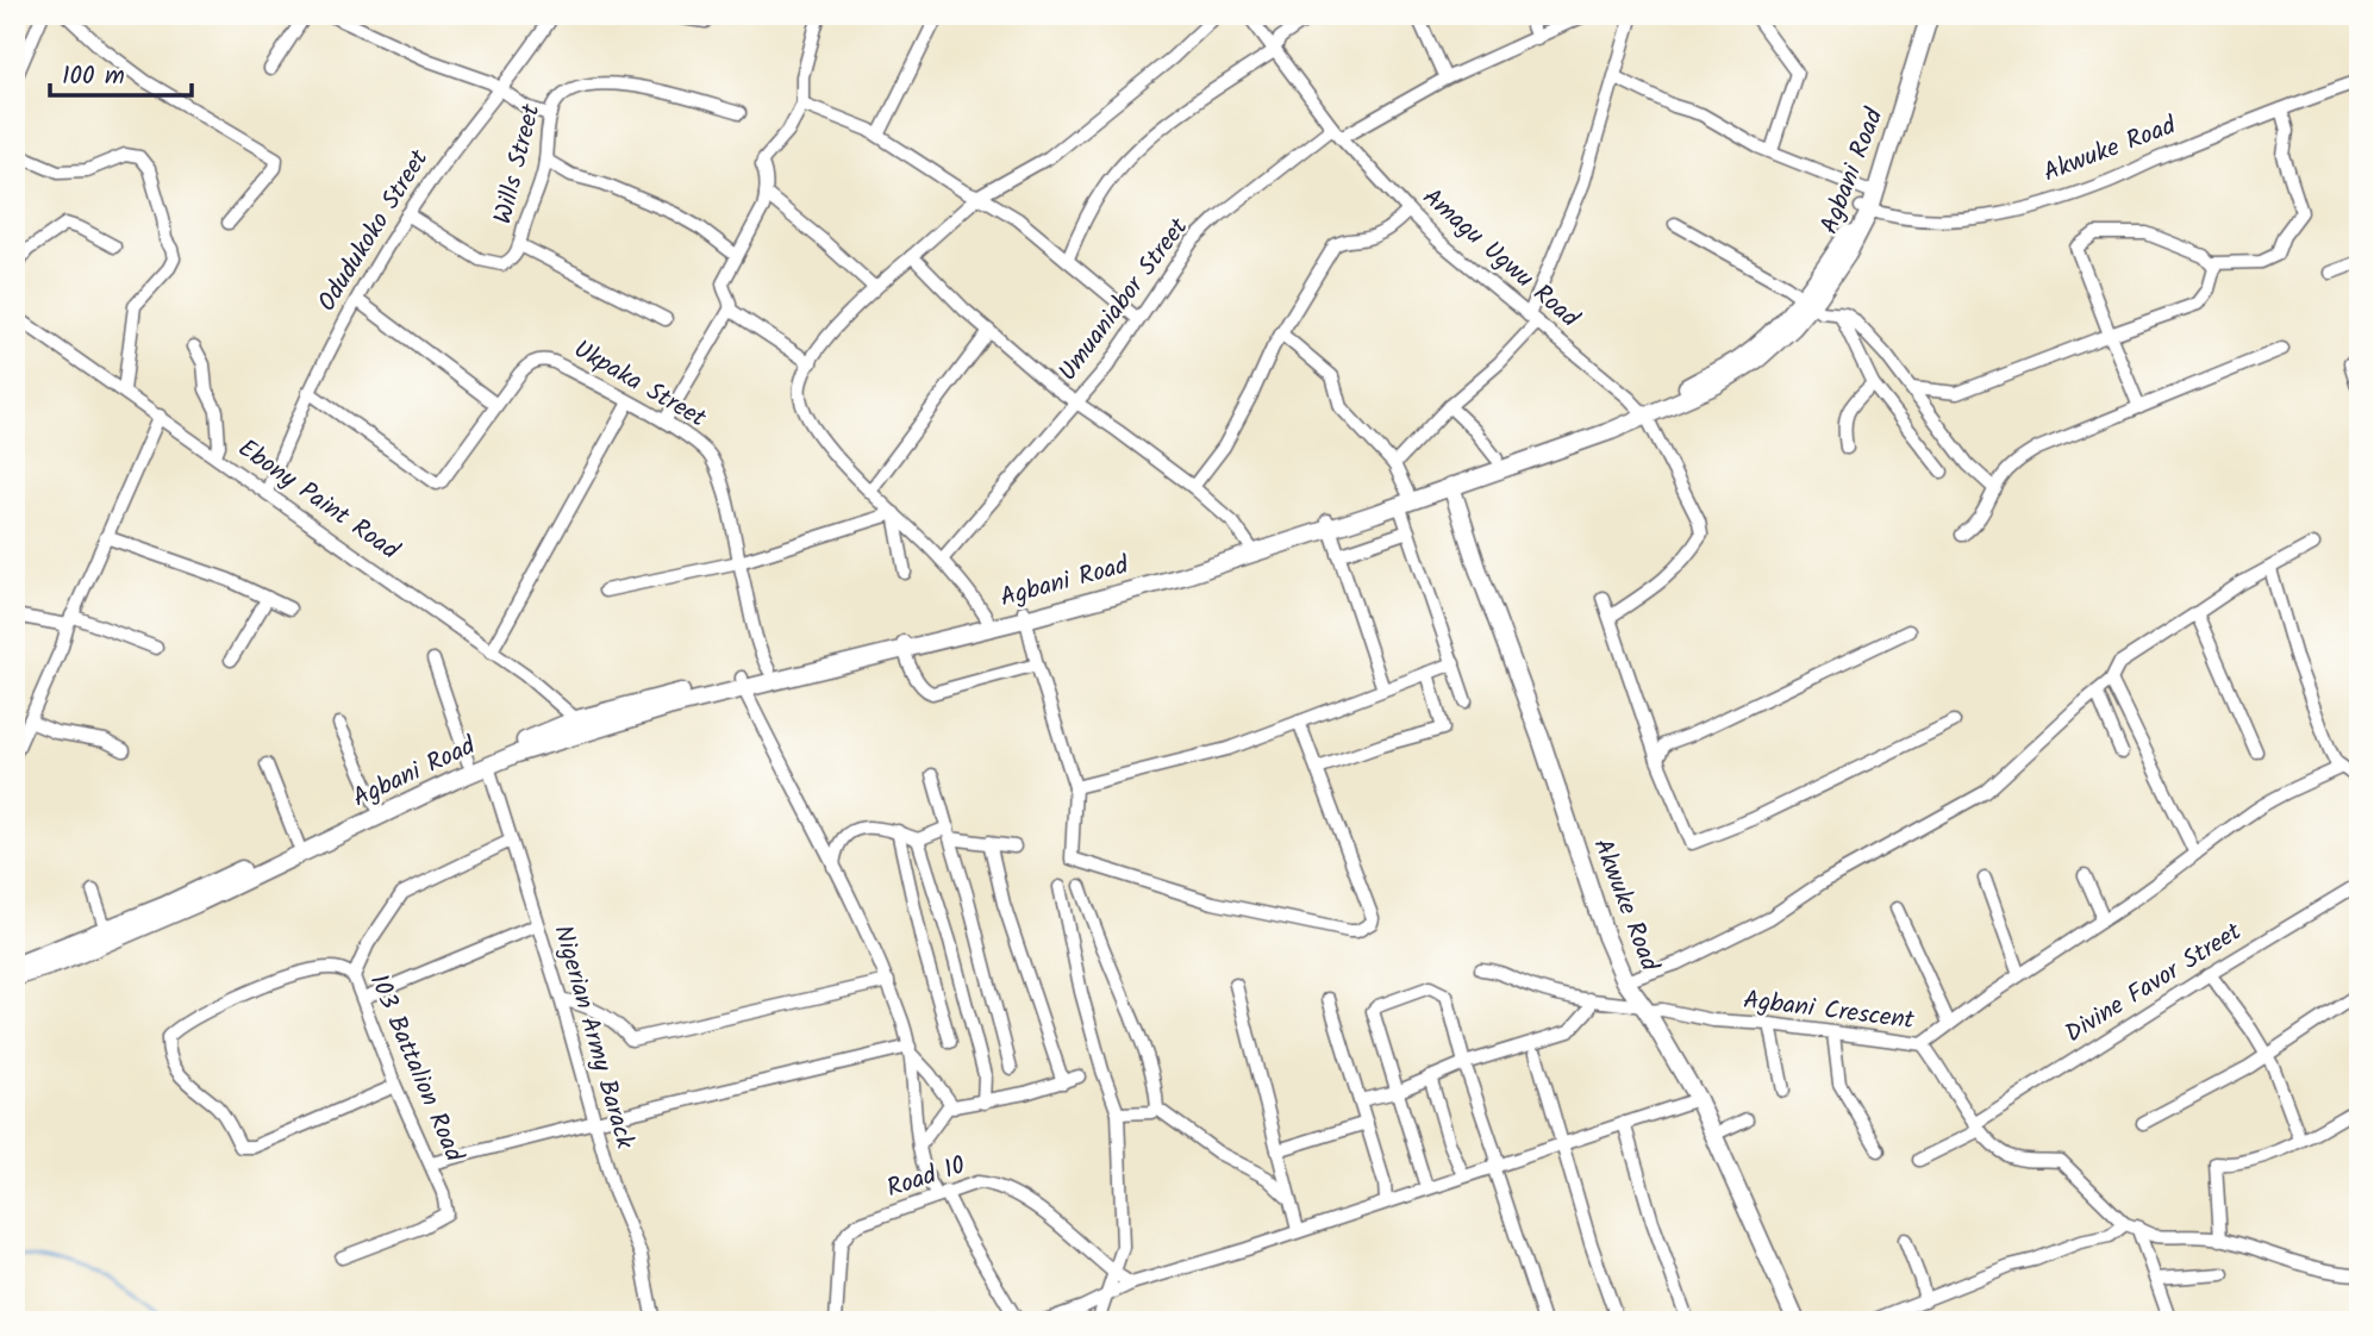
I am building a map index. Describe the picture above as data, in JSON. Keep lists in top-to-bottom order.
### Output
{
  "streets": {
    "main road": ["Akwuke Road", "Agbani Road"],
    "street": [
      "Wills Street",
      "Odudukoko Street",
      "Amagu Ugwu Road",
      "Umuaniabor Street",
      "Ukpaka Street",
      "Ebony Paint Road",
      "Divine Favor Street",
      "Agbani Crescent",
      "Nigerian Army Barack",
      "103 Battalion Road",
      "Road 10"
    ]
  },
  "crossings": [
    ["Akwuke Road", "Agbani Road"],
    ["Akwuke Road", "Agbani Crescent"],
    ["Wills Street", "Odudukoko Street"],
    ["Agbani Road", "Amagu Ugwu Road"],
    ["Agbani Road", "Ukpaka Street"],
    ["Agbani Road", "Ebony Paint Road"],
    ["Agbani Road", "Nigerian Army Barack"],
    ["Odudukoko Street", "Ukpaka Street"],
    ["Odudukoko Street", "Ebony Paint Road"],
    ["Amagu Ugwu Road", "Umuaniabor Street"],
    ["Divine Favor Street", "Agbani Crescent"]
  ],
  "scale_bar": "100 m"
}
